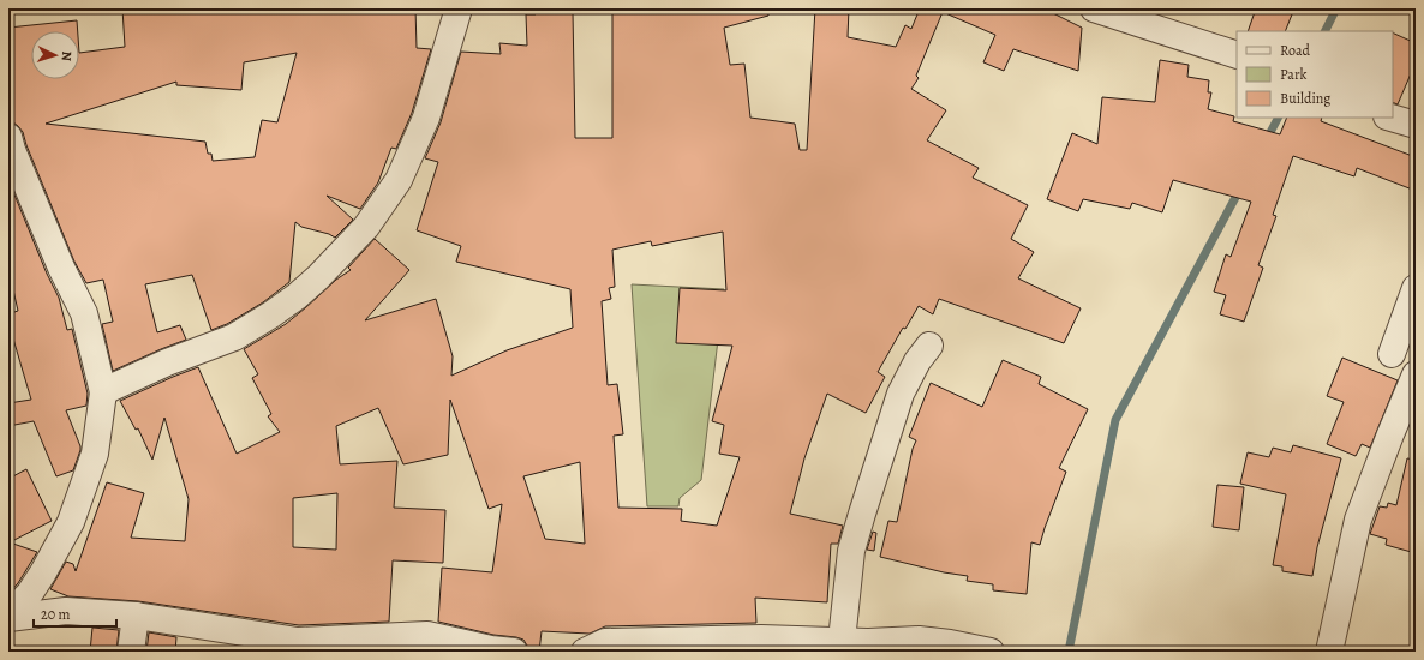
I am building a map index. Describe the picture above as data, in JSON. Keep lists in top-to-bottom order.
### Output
{
  "legend": ["Road", "Park", "Building"],
  "scale_bar": "20 m",
  "north": "right"
}
